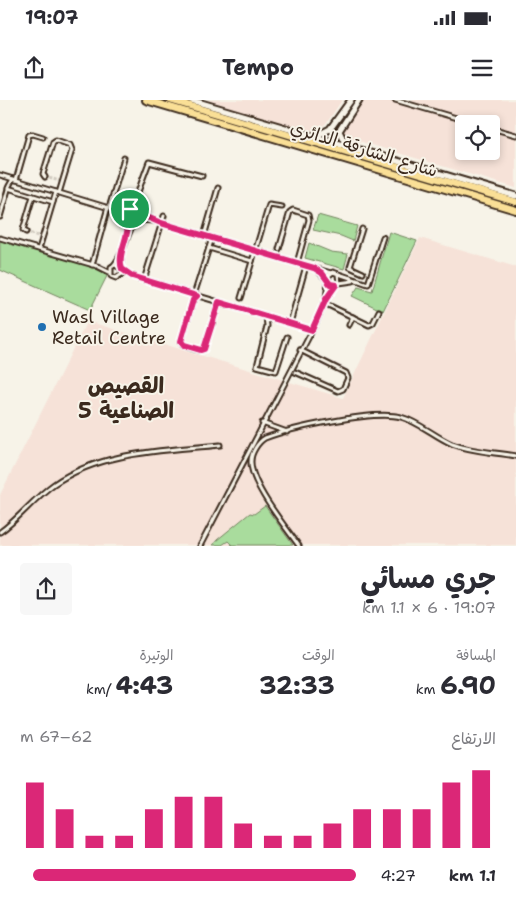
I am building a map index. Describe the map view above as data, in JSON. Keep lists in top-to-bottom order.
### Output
{
  "streets": {
    "highway": ["شارع الشارقة الدائري"]
  },
  "districts": ["القصيص الصناعية 5"],
  "places": ["Wasl Village Retail Centre"],
  "page": {
    "status": "19:07",
    "header": "Tempo",
    "heading": ["جري مسائي", "19:07 · 6 × 1.1 km"],
    "stats": [
      ["المسافة", "6.90 km"],
      ["الوقت", "32:33"],
      ["الوتيرة", "4:43 /km"]
    ],
    "chart": ["الارتفاع", "62–67 m"],
    "list": [
      {
        "name": "1.1 km",
        "note": "4:27"
      }
    ]
  }
}
